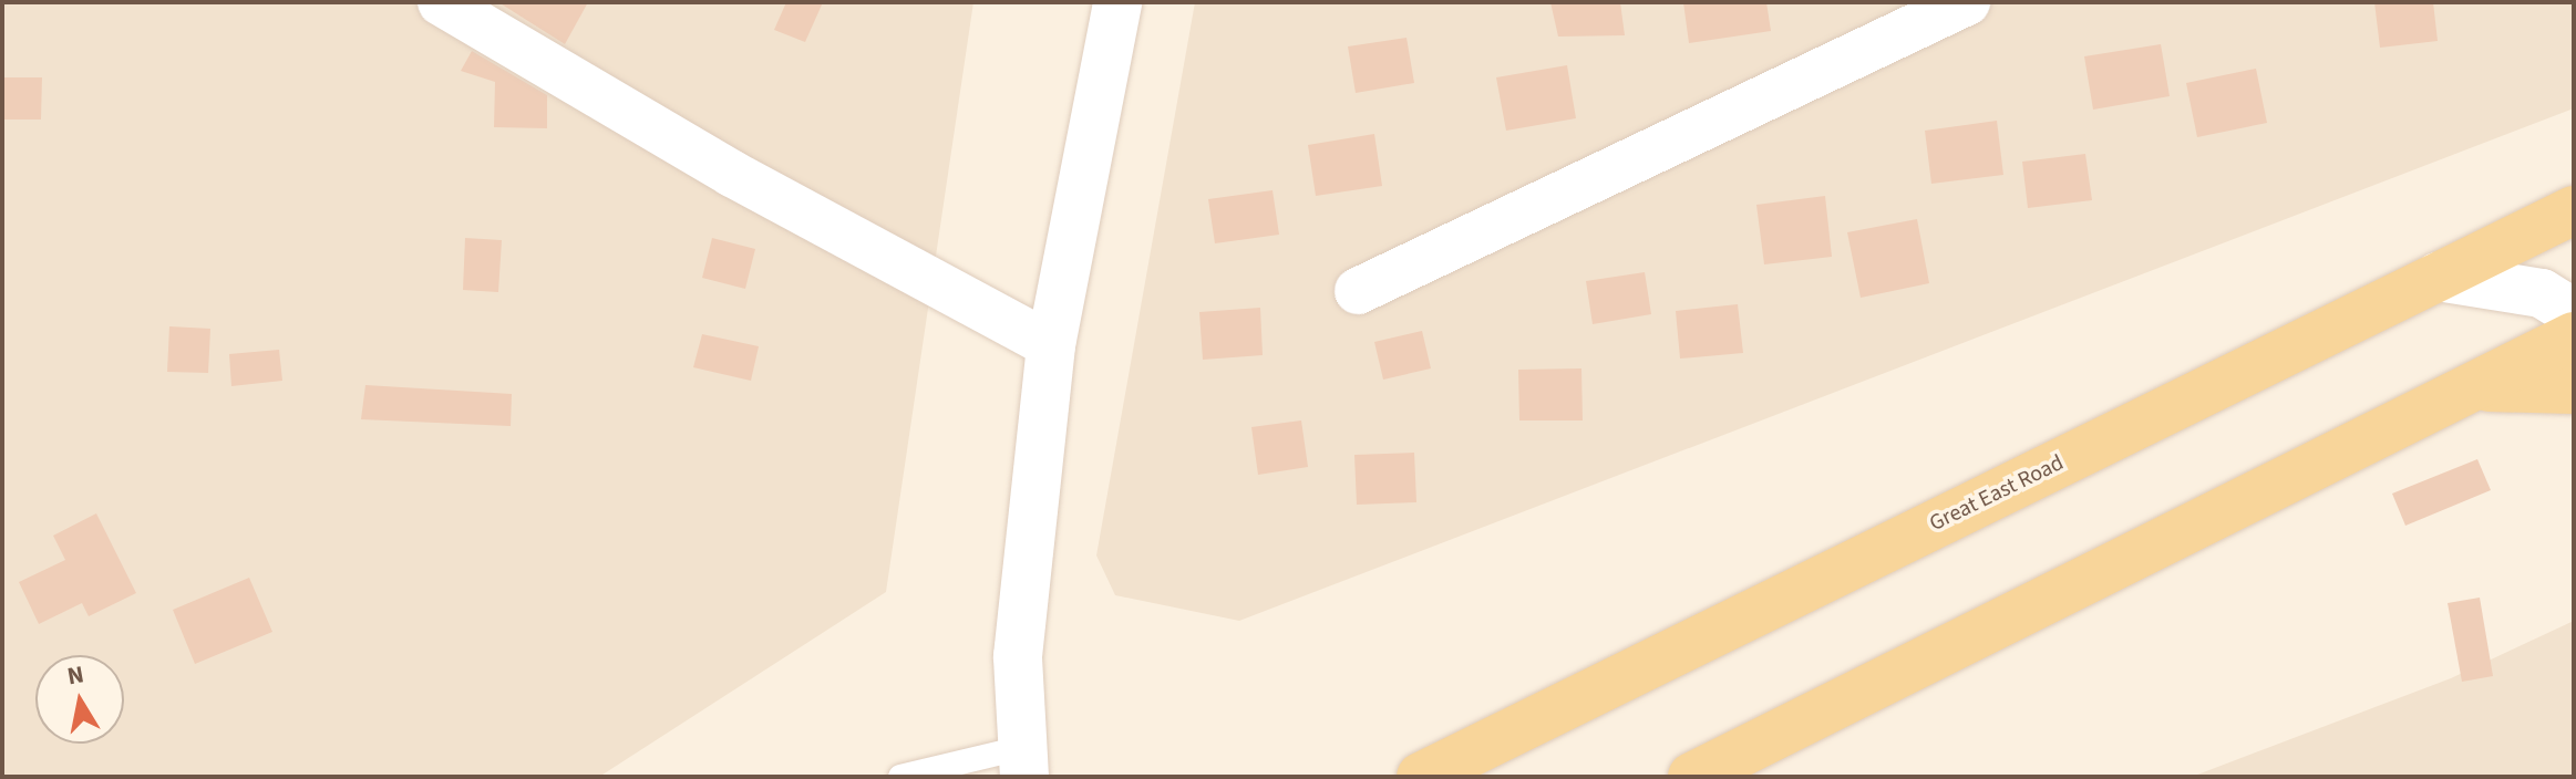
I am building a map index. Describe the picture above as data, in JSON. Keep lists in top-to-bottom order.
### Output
{
  "streets": {
    "main road": ["Great East Road"]
  },
  "north": "top"
}
